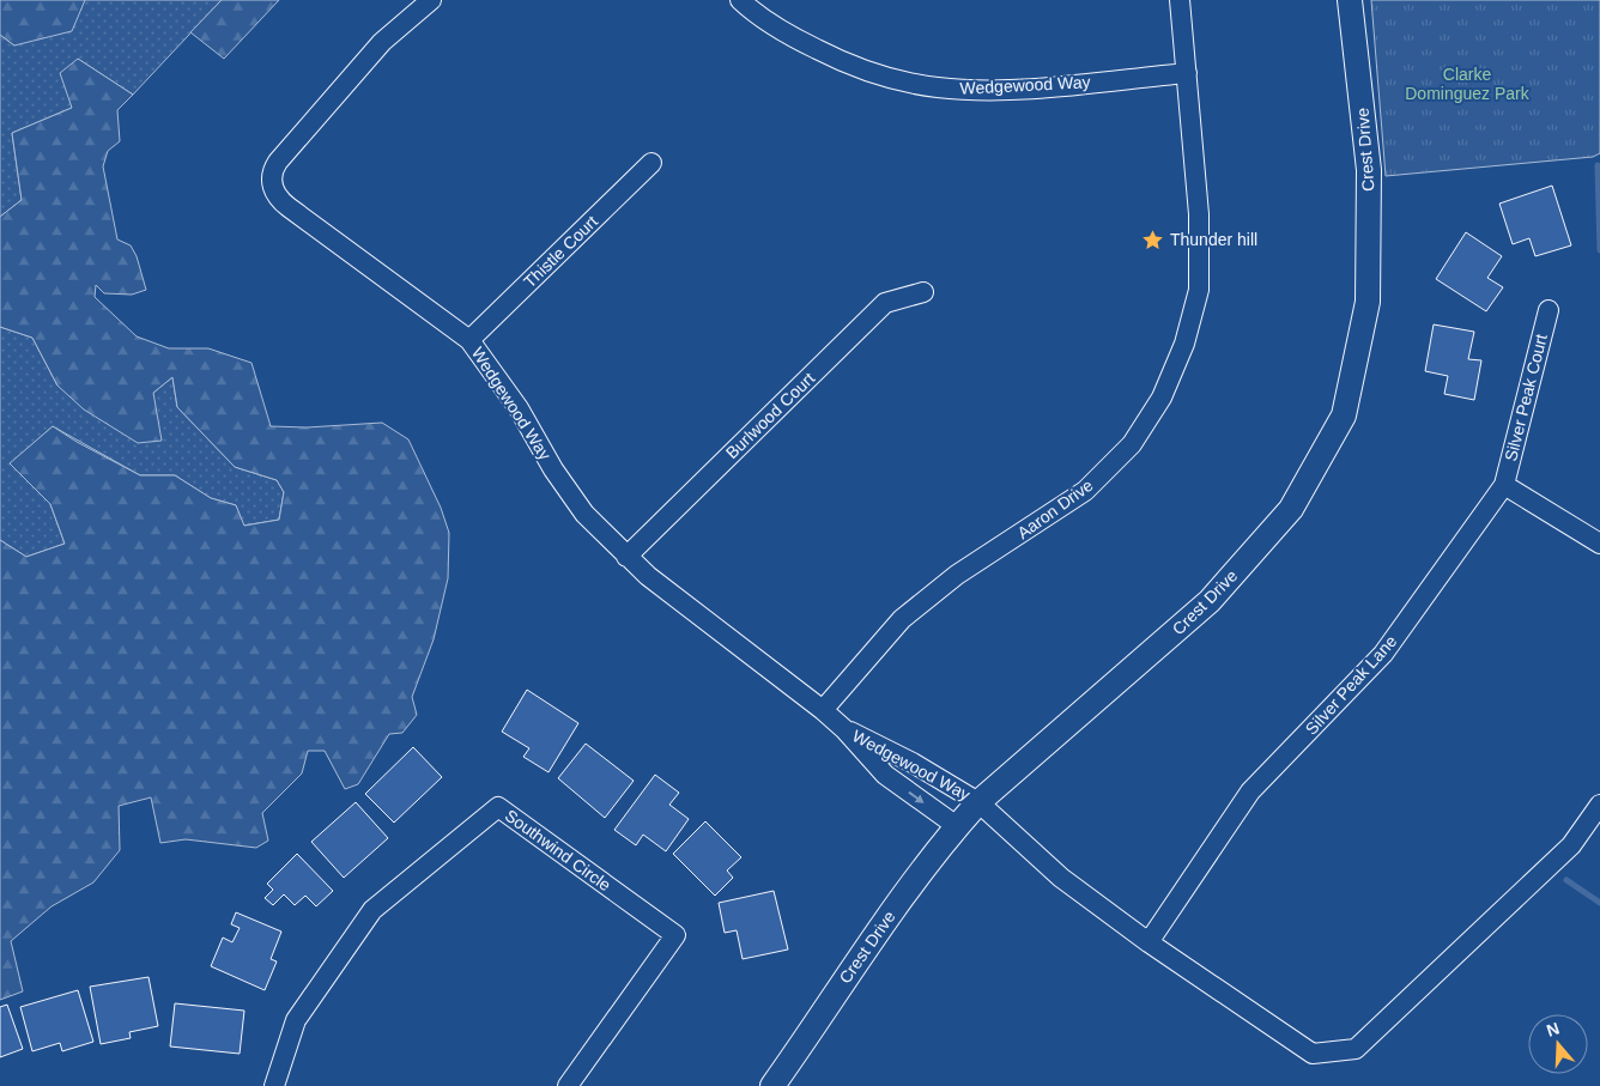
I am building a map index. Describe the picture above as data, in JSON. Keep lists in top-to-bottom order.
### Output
{
  "streets": {
    "street": [
      "Wedgewood Way",
      "Crest Drive",
      "Thistle Court",
      "Silver Peak Court",
      "Burlwood Court",
      "Aaron Drive",
      "Silver Peak Lane",
      "Southwind Circle"
    ]
  },
  "crossings": [
    ["Wedgewood Way", "Crest Drive"],
    ["Wedgewood Way", "Thistle Court"],
    ["Wedgewood Way", "Burlwood Court"],
    ["Wedgewood Way", "Aaron Drive"],
    ["Silver Peak Court", "Silver Peak Lane"]
  ],
  "parks": ["Clarke Dominguez Park"],
  "places": {
    "place": ["Thunder hill"]
  },
  "north": "top"
}
